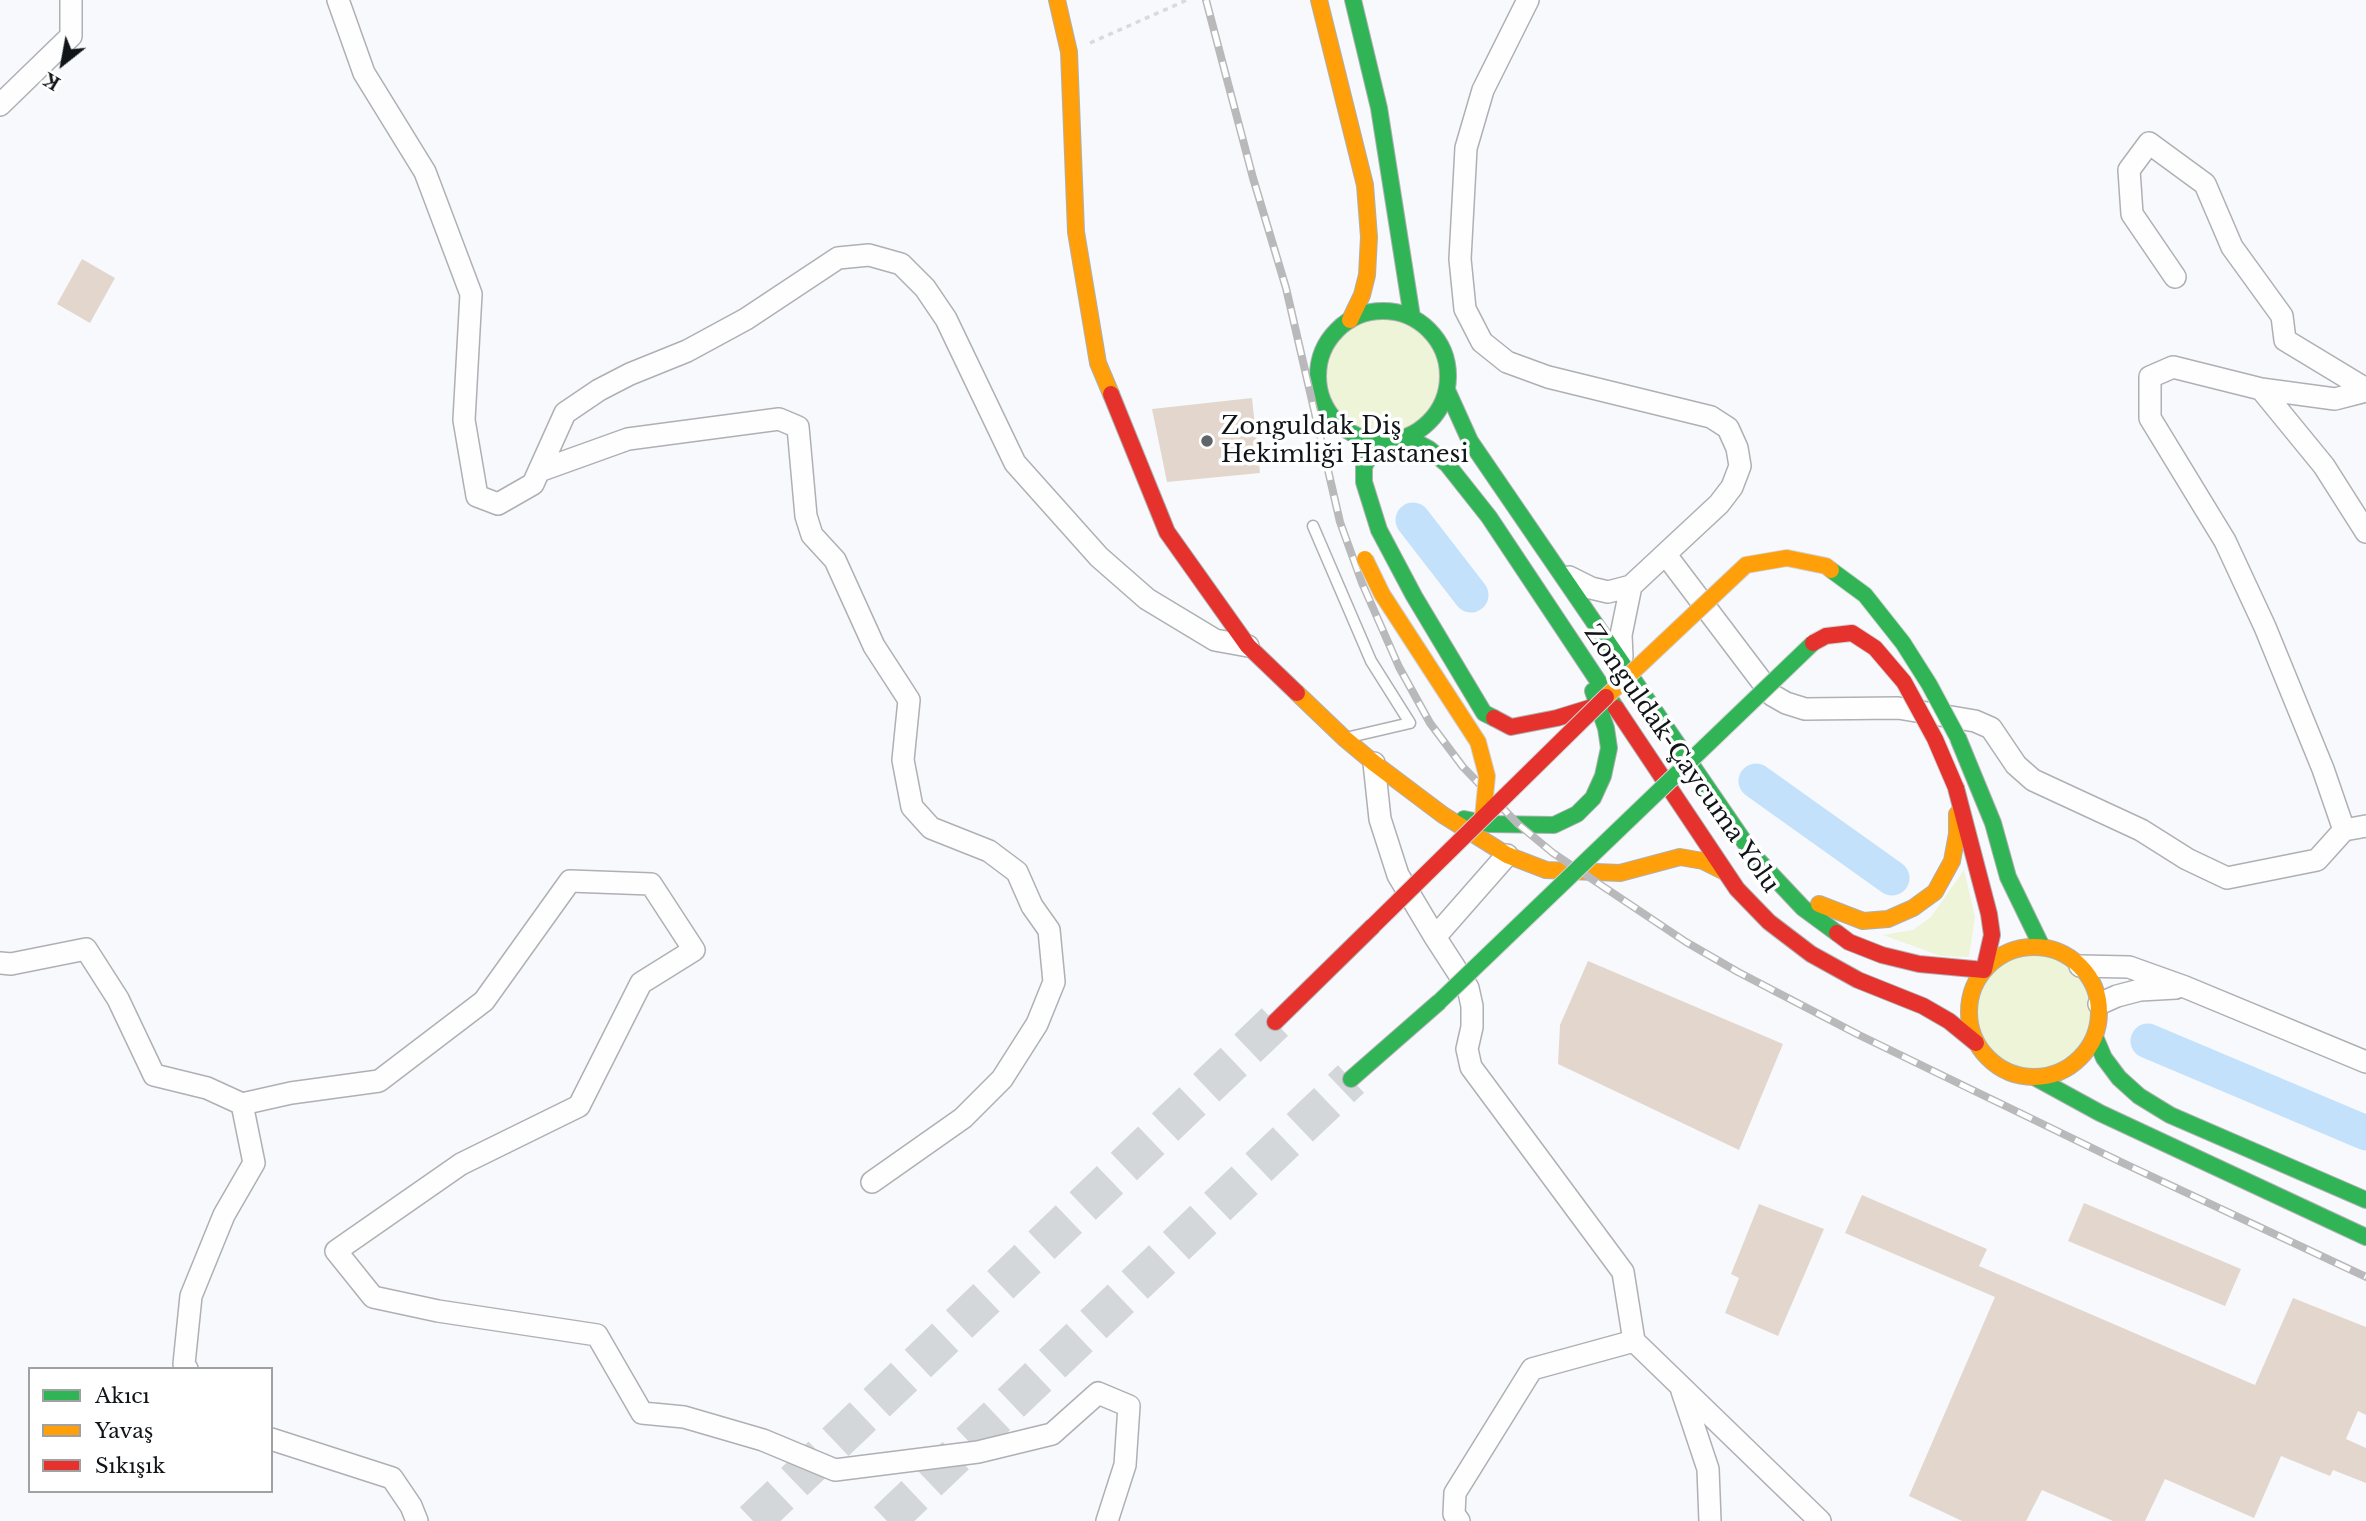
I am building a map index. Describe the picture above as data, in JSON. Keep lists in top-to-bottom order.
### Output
{
  "streets": {
    "main road": ["Zonguldak-Çaycuma Yolu"]
  },
  "places": ["Zonguldak Diş Hekimliği Hastanesi"],
  "legend": ["Akıcı", "Yavaş", "Sıkışık"],
  "north": "bottom left"
}
